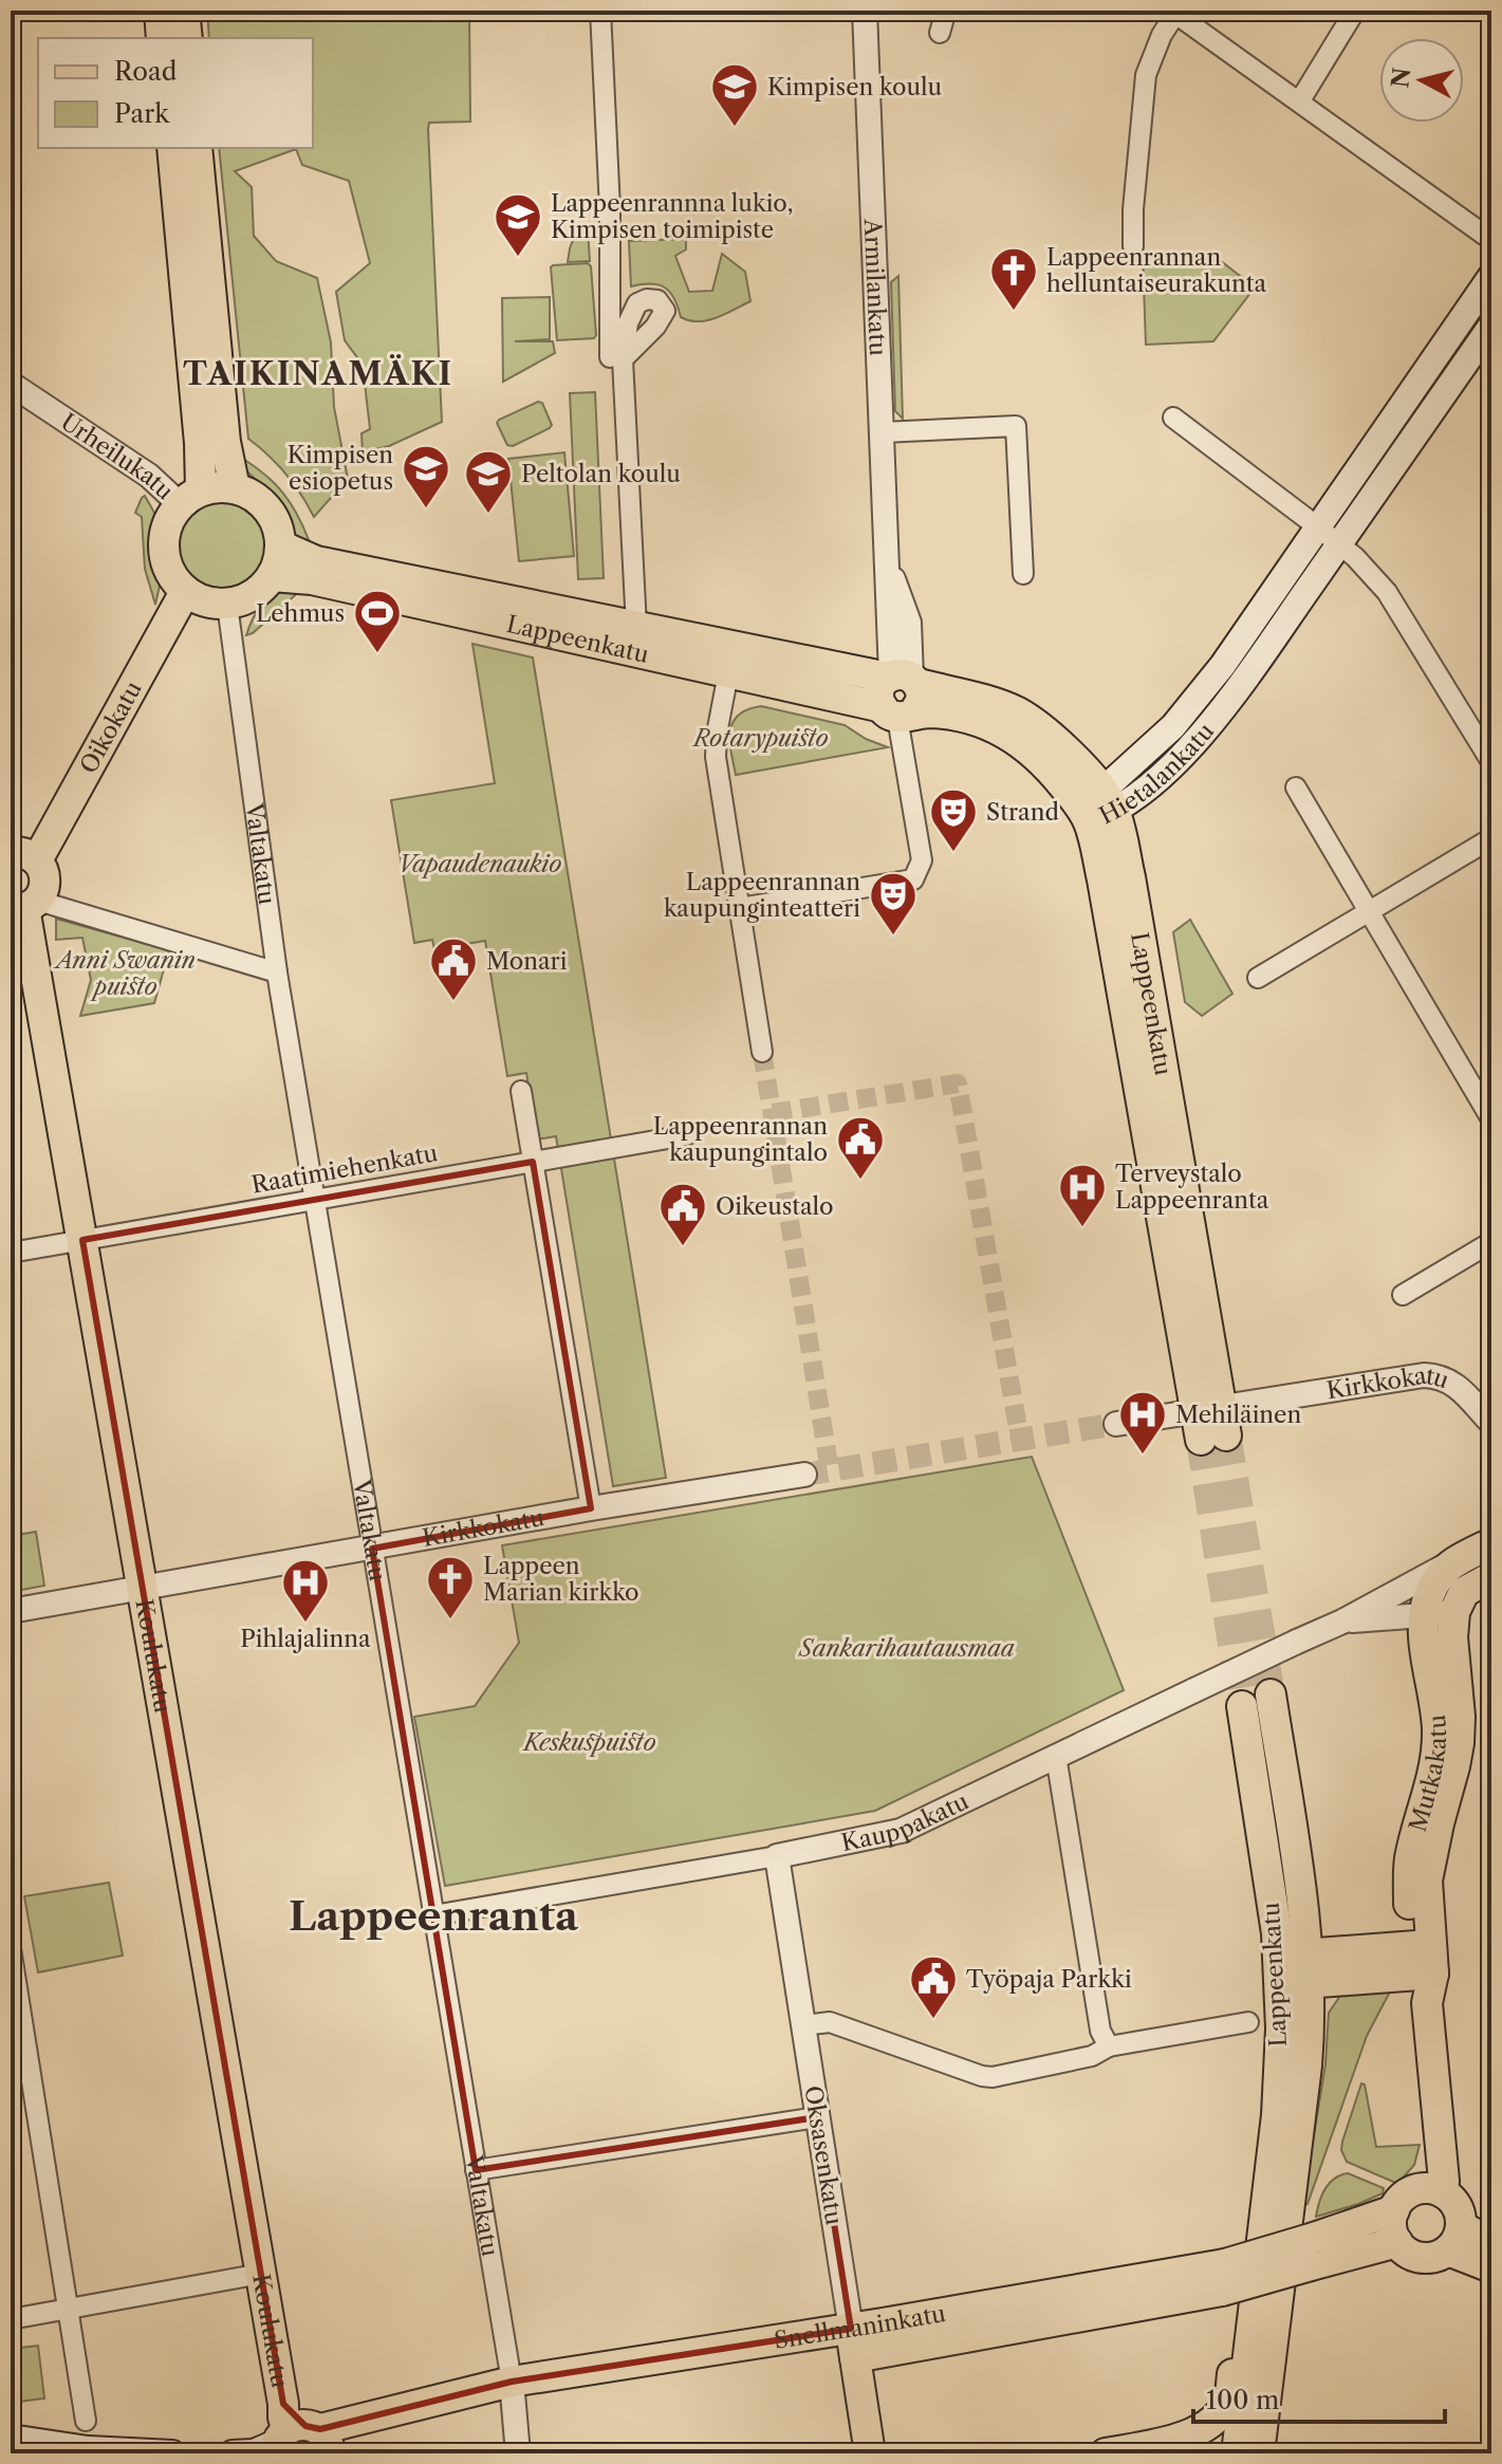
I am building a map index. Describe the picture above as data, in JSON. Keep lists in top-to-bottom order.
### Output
{
  "streets": {
    "main road": [
      "Lappeenkatu",
      "Oikokatu",
      "Hietalankatu",
      "Koulukatu",
      "Mutkakatu",
      "Oksasenkatu",
      "Snellmaninkatu"
    ],
    "street": [
      "Armilankatu",
      "Urheilukatu",
      "Valtakatu",
      "Raatimiehenkatu",
      "Kirkkokatu",
      "Kauppakatu"
    ]
  },
  "crossings": [
    ["Armilankatu", "Lappeenkatu"],
    ["Urheilukatu", "Lappeenkatu"],
    ["Urheilukatu", "Oikokatu"],
    ["Urheilukatu", "Valtakatu"],
    ["Lappeenkatu", "Oikokatu"],
    ["Lappeenkatu", "Hietalankatu"],
    ["Lappeenkatu", "Valtakatu"],
    ["Lappeenkatu", "Kirkkokatu"],
    ["Oikokatu", "Valtakatu"],
    ["Oikokatu", "Koulukatu"],
    ["Valtakatu", "Raatimiehenkatu"],
    ["Valtakatu", "Kirkkokatu"],
    ["Valtakatu", "Kauppakatu"],
    ["Valtakatu", "Snellmaninkatu"],
    ["Raatimiehenkatu", "Koulukatu"],
    ["Kirkkokatu", "Koulukatu"],
    ["Koulukatu", "Snellmaninkatu"],
    ["Mutkakatu", "Kauppakatu"],
    ["Mutkakatu", "Snellmaninkatu"],
    ["Kauppakatu", "Oksasenkatu"],
    ["Oksasenkatu", "Snellmaninkatu"]
  ],
  "districts": ["TAIKINAMÄKI", "Lappeenranta"],
  "parks": [
    "Rotarypuisto",
    "Vapaudenaukio",
    "Anni Swanin puisto",
    "Sankarihautausmaa",
    "Keskuspuisto"
  ],
  "places": {
    "school or university": [
      "Kimpisen koulu",
      "Lappeenrannna lukio, Kimpisen toimipiste",
      "Kimpisen esiopetus",
      "Peltolan koulu"
    ],
    "church": ["Lappeenrannan helluntaiseurakunta", "Lappeen Marian kirkko"],
    "sports": ["Lehmus"],
    "theatre": ["Strand", "Lappeenrannan kaupunginteatteri"],
    "public building": [
      "Monari",
      "Lappeenrannan kaupungintalo",
      "Oikeustalo",
      "Työpaja Parkki"
    ],
    "hospital": ["Terveystalo Lappeenranta", "Mehiläinen", "Pihlajalinna"]
  },
  "legend": ["Road", "Park"],
  "scale_bar": "100 m",
  "north": "left"
}
